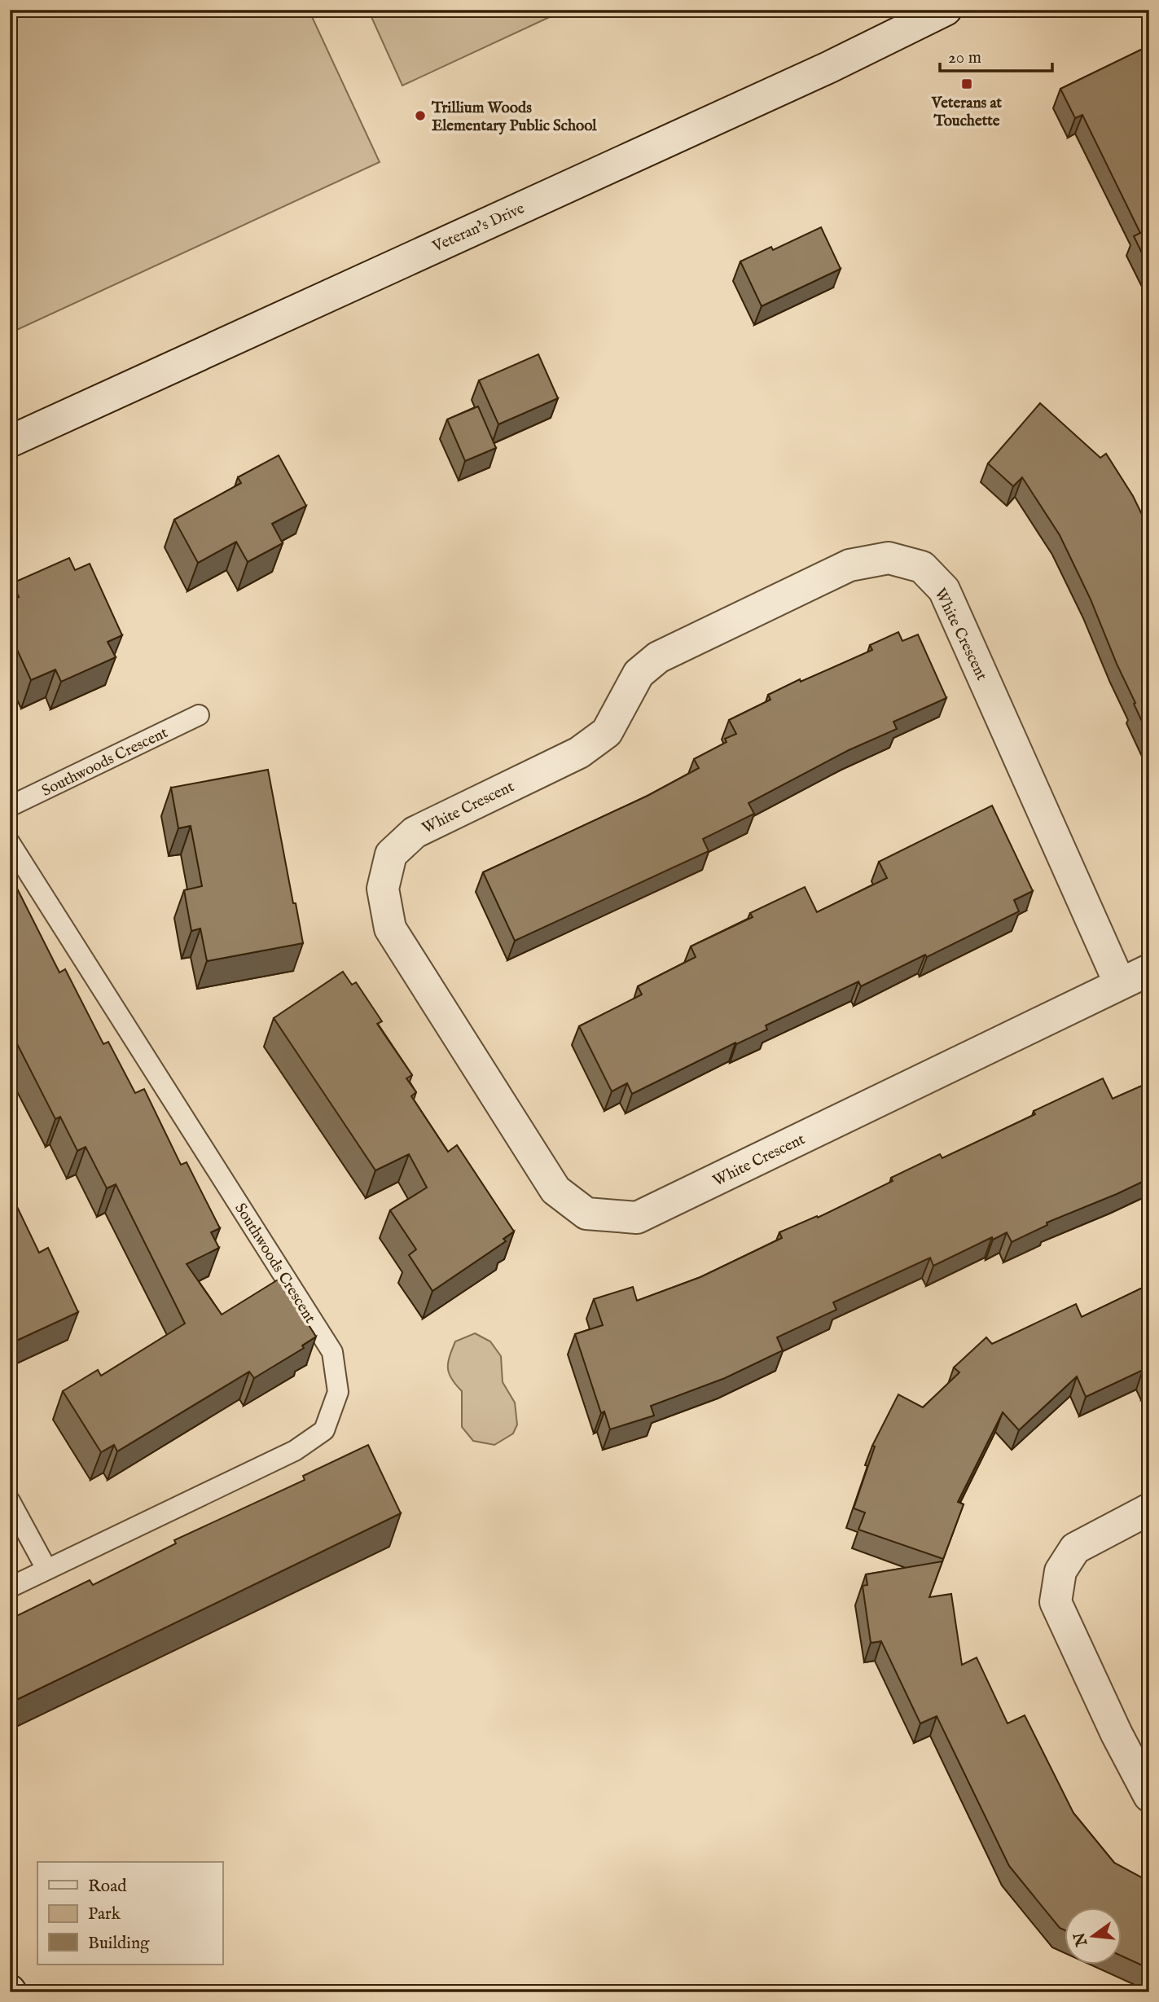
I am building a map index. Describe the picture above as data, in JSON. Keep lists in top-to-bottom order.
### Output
{
  "streets": {
    "street": ["Veteran's Drive", "White Crescent"],
    "lane": ["Southwoods Crescent"]
  },
  "places": {
    "transit": ["Veterans at Touchette"],
    "other": ["Trillium Woods Elementary Public School"]
  },
  "legend": ["Road", "Park", "Building"],
  "scale_bar": "20 m",
  "north": "left"
}
